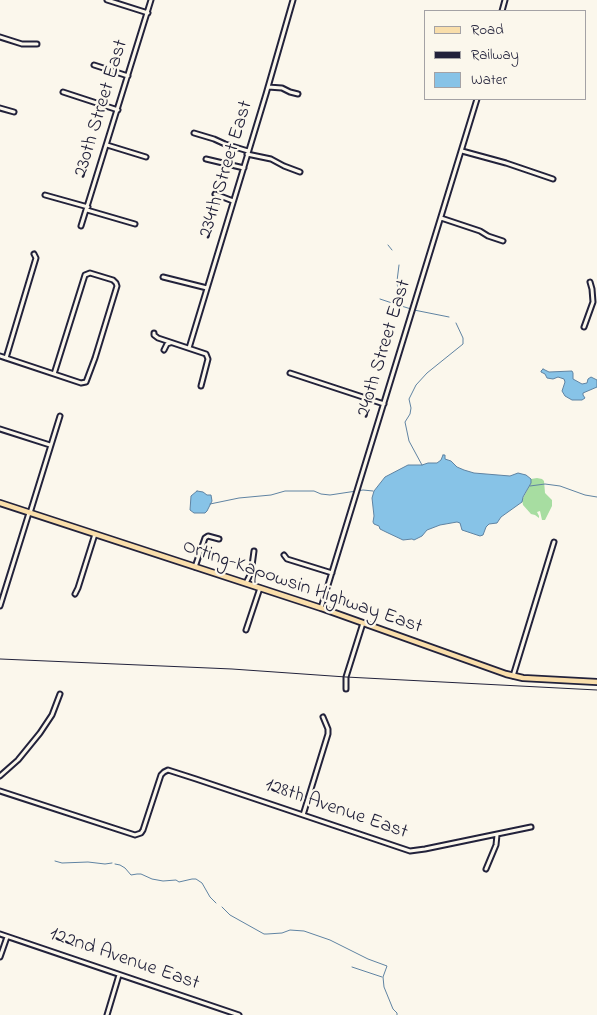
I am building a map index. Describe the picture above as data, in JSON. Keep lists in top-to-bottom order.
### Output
{
  "streets": {
    "main road": ["Orting-Kapowsin Highway East"],
    "street": [
      "230th Street East",
      "234th Street East",
      "240th Street East",
      "128th Avenue East",
      "122nd Avenue East"
    ]
  },
  "crossings": [
    ["240th Street East", "Orting-Kapowsin Highway East"]
  ],
  "legend": ["Road", "Railway", "Water"]
}
